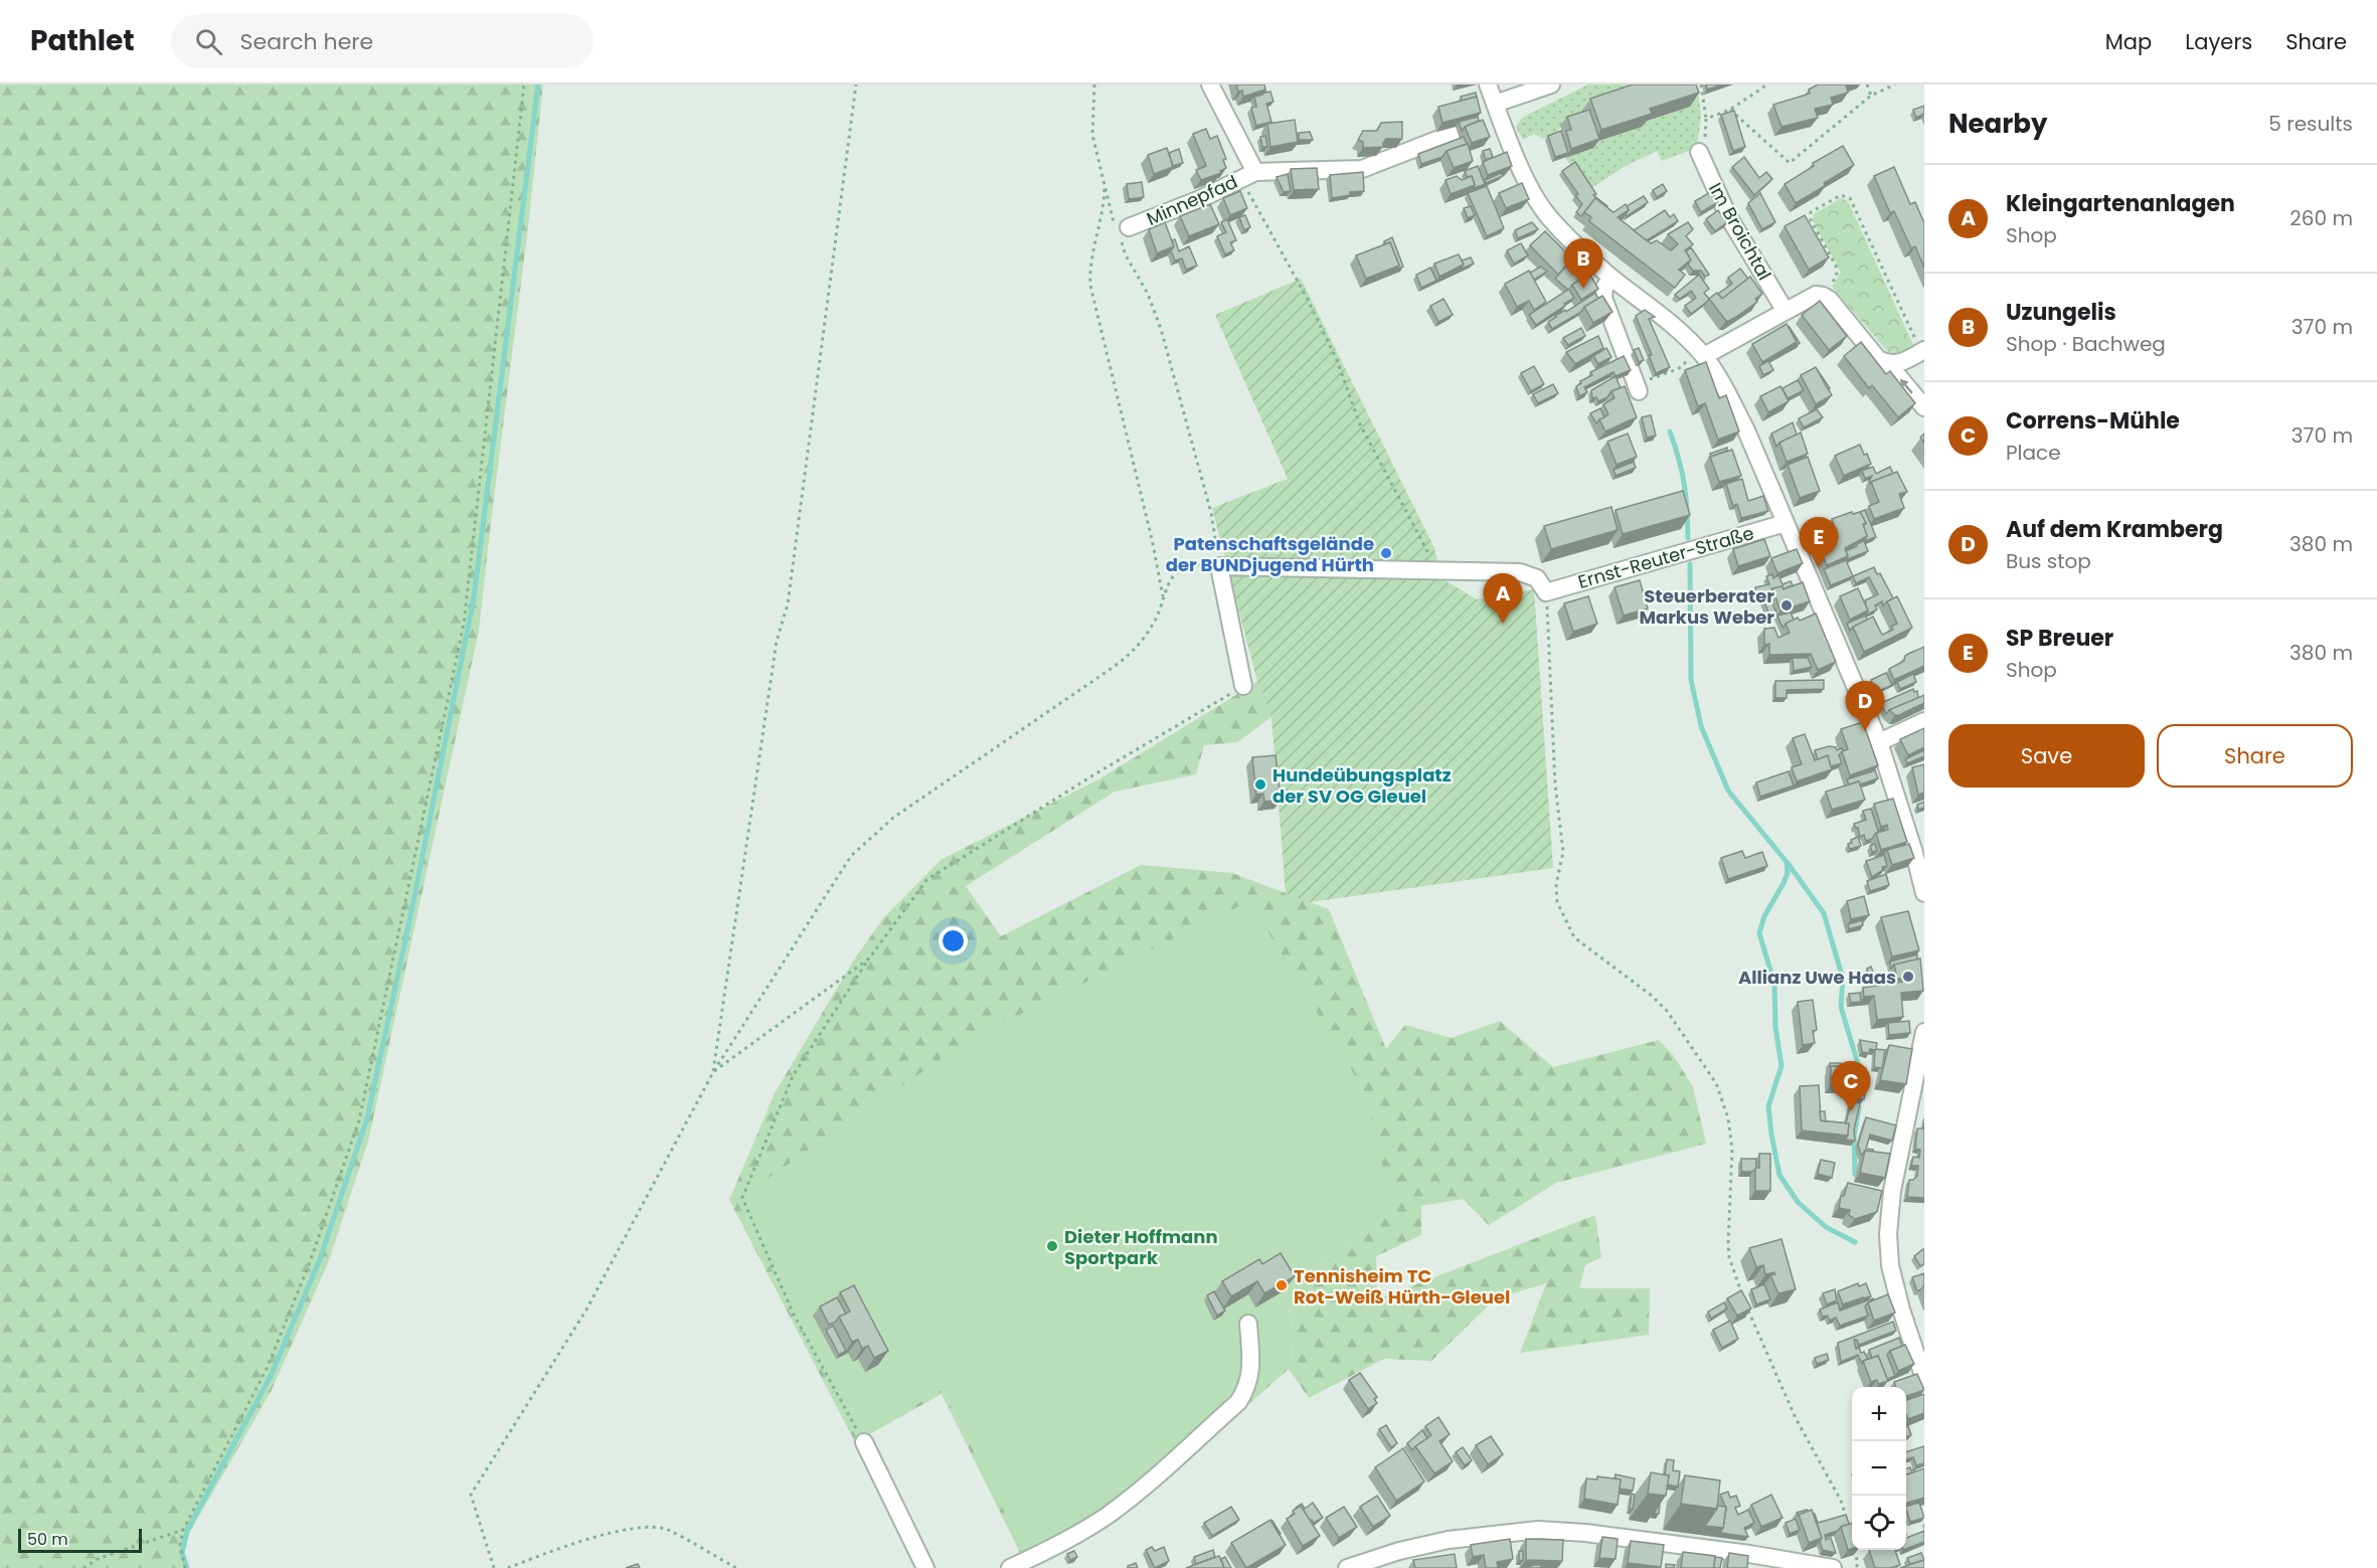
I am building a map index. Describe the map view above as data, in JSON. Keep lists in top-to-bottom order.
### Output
{
  "streets": {
    "street": ["Minnepfad", "Im Broichtal", "Ernst-Reuter-Straße"]
  },
  "places": [
    "Patenschaftsgelände der BUNDjugend Hürth",
    "Steuerberater Markus Weber",
    "Hundeübungsplatz der SV OG Gleuel",
    "Allianz Uwe Haas",
    "Dieter Hoffmann Sportpark",
    "Tennisheim TC Rot-Weiß Hürth-Gleuel"
  ],
  "scale_bar": "50 m",
  "page": {
    "header": "Pathlet",
    "search": "Search here",
    "nav": ["Map", "Layers", "Share"],
    "heading": ["Nearby", "5 results"],
    "list": [
      {
        "mark": "A",
        "name": "Kleingartenanlagen",
        "note": "Shop",
        "value": "260 m"
      },
      {
        "mark": "B",
        "name": "Uzungelis",
        "note": "Shop · Bachweg",
        "value": "370 m"
      },
      {
        "mark": "C",
        "name": "Correns-Mühle",
        "note": "Place",
        "value": "370 m"
      },
      {
        "mark": "D",
        "name": "Auf dem Kramberg",
        "note": "Bus stop",
        "value": "380 m"
      },
      {
        "mark": "E",
        "name": "SP Breuer",
        "note": "Shop",
        "value": "380 m"
      }
    ],
    "pins": [
      "B",
      "E",
      "A",
      "D",
      "C"
    ],
    "buttons": ["Save", "Share"],
    "map_buttons": ["+", "−"],
    "scale": "50 m"
  }
}
